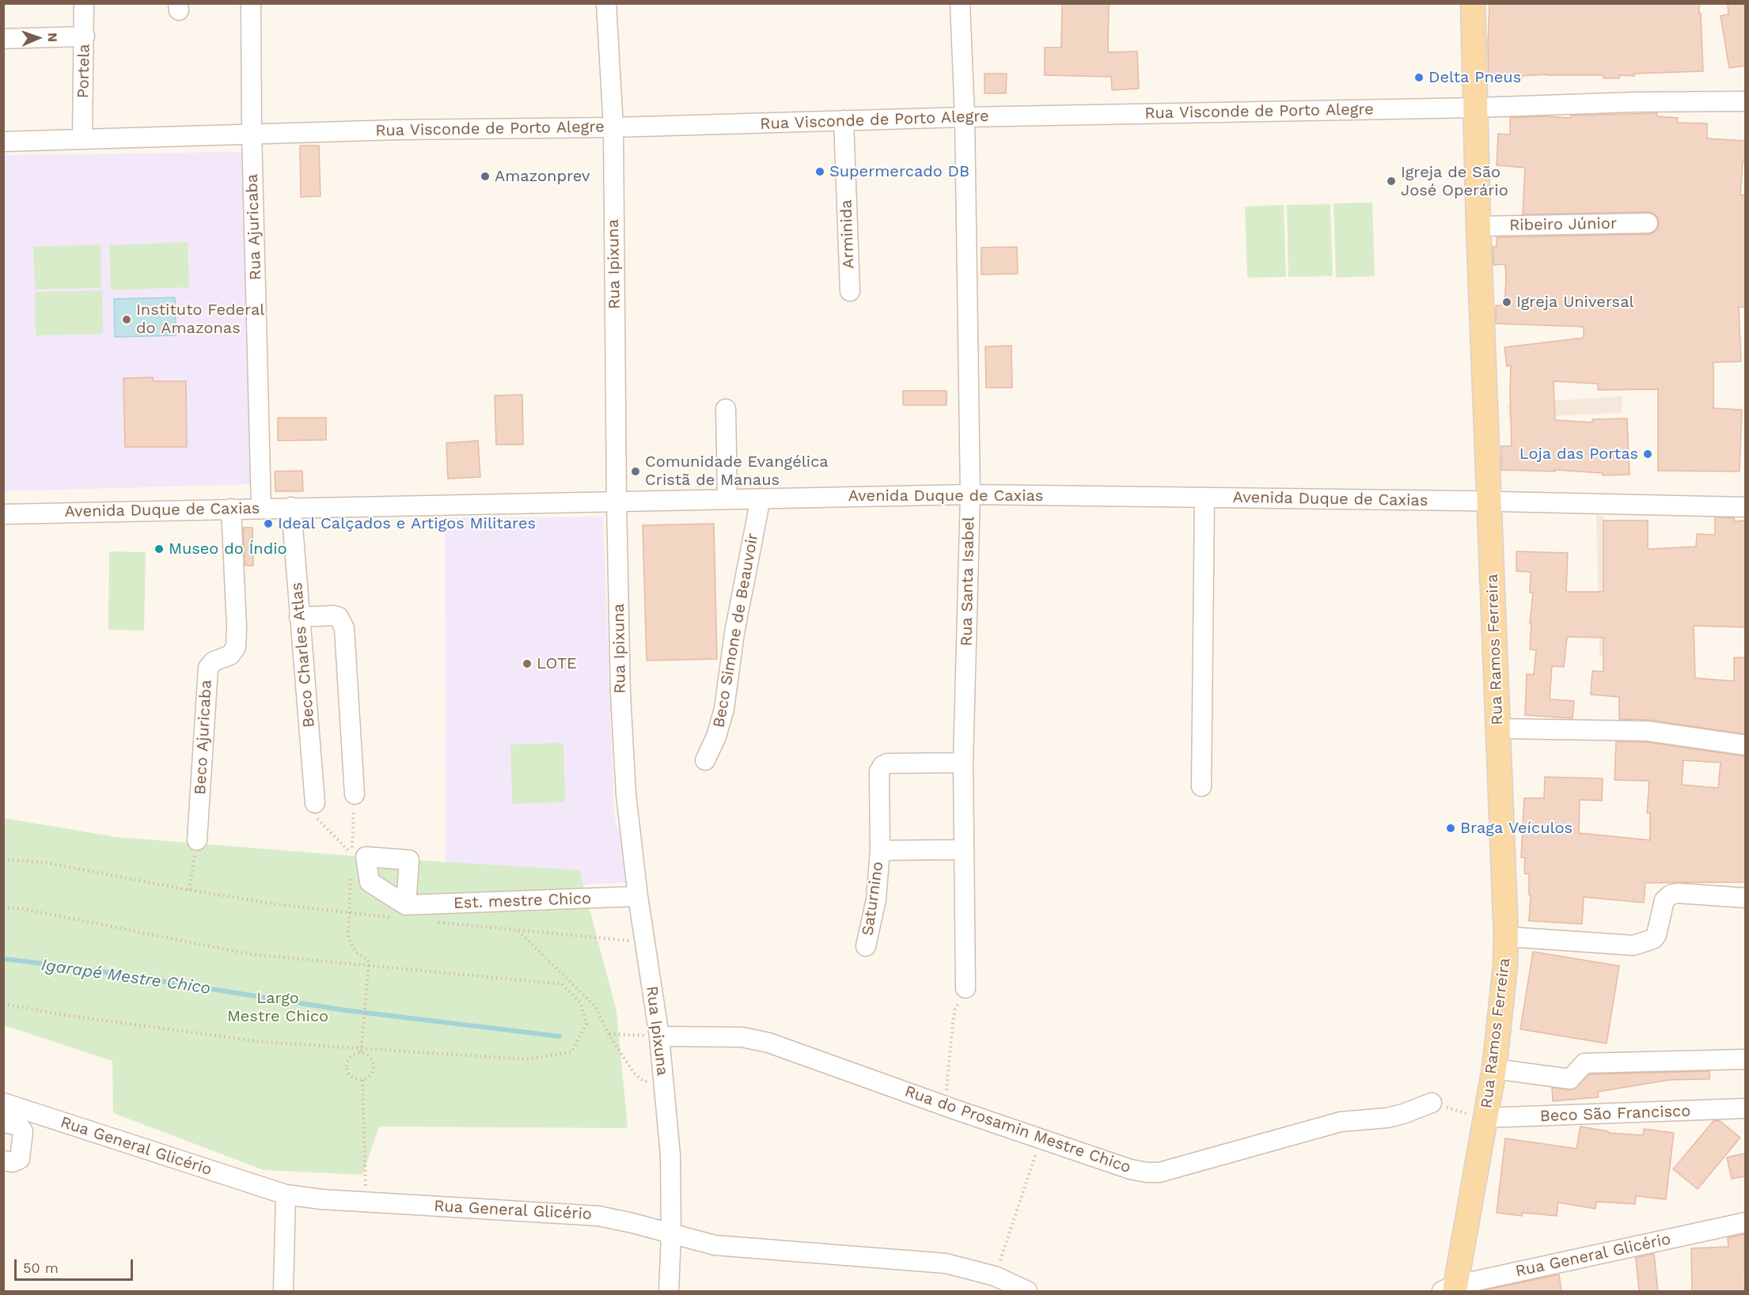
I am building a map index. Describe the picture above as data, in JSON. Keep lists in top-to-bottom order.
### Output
{
  "streets": {
    "main road": ["Rua Ramos Ferreira"],
    "street": [
      "Portela",
      "Rua Visconde de Porto Alegre",
      "Ribeiro Júnior",
      "Rua Ajuricaba",
      "Arminida",
      "Rua Ipixuna",
      "Avenida Duque de Caxias",
      "Rua Santa Isabel",
      "Beco Simone de Beauvoir",
      "Beco Charles Atlas",
      "Beco Ajuricaba",
      "Saturnino",
      "Est. mestre Chico",
      "Beco São Francisco",
      "Rua do Prosamin Mestre Chico",
      "Rua General Glicério"
    ]
  },
  "crossings": [
    ["Portela", "Rua Visconde de Porto Alegre"],
    ["Rua Visconde de Porto Alegre", "Rua Ajuricaba"],
    ["Rua Visconde de Porto Alegre", "Arminida"],
    ["Rua Visconde de Porto Alegre", "Rua Ipixuna"],
    ["Rua Visconde de Porto Alegre", "Rua Santa Isabel"],
    ["Rua Visconde de Porto Alegre", "Rua Ramos Ferreira"],
    ["Ribeiro Júnior", "Rua Ramos Ferreira"],
    ["Rua Ajuricaba", "Avenida Duque de Caxias"],
    ["Rua Ipixuna", "Avenida Duque de Caxias"],
    ["Rua Ipixuna", "Est. mestre Chico"],
    ["Rua Ipixuna", "Rua do Prosamin Mestre Chico"],
    ["Rua Ipixuna", "Rua General Glicério"],
    ["Avenida Duque de Caxias", "Rua Santa Isabel"],
    ["Avenida Duque de Caxias", "Beco Simone de Beauvoir"],
    ["Avenida Duque de Caxias", "Rua Ramos Ferreira"],
    ["Avenida Duque de Caxias", "Beco Charles Atlas"],
    ["Avenida Duque de Caxias", "Beco Ajuricaba"],
    ["Rua Santa Isabel", "Saturnino"],
    ["Rua Ramos Ferreira", "Beco São Francisco"],
    ["Rua Ramos Ferreira", "Rua General Glicério"]
  ],
  "water": ["Igarapé Mestre Chico"],
  "parks": ["Largo Mestre Chico"],
  "places": [
    "Delta Pneus",
    "Supermercado DB",
    "Amazonprev",
    "Igreja de São José Operário",
    "Igreja Universal",
    "Instituto Federal do Amazonas",
    "Loja das Portas",
    "Comunidade Evangélica Cristã de Manaus",
    "Ideal Calçados e Artigos Militares",
    "Museo do Índio",
    "LOTE",
    "Braga Veículos"
  ],
  "scale_bar": "50 m",
  "north": "right"
}
